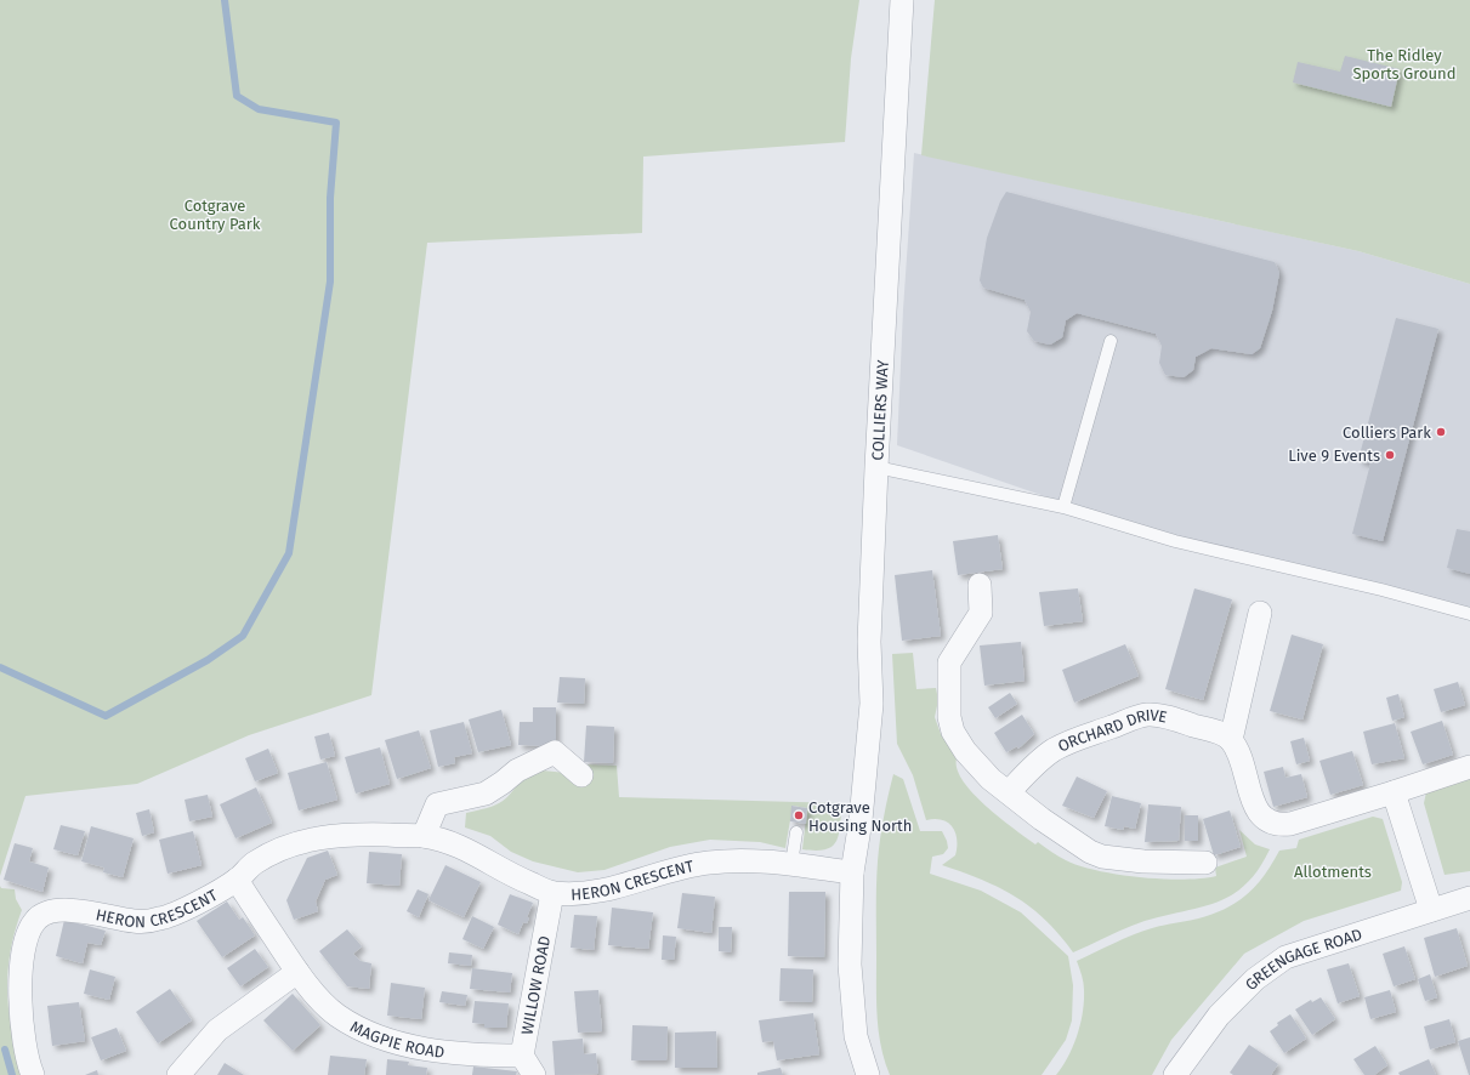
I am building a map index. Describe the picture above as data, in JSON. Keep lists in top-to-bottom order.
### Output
{
  "streets": {
    "street": [
      "COLLIERS WAY",
      "ORCHARD DRIVE",
      "HERON CRESCENT",
      "GREENGAGE ROAD",
      "WILLOW ROAD",
      "MAGPIE ROAD"
    ]
  },
  "crossings": [
    ["COLLIERS WAY", "HERON CRESCENT"],
    ["HERON CRESCENT", "WILLOW ROAD"],
    ["HERON CRESCENT", "MAGPIE ROAD"],
    ["WILLOW ROAD", "MAGPIE ROAD"]
  ],
  "parks": ["The Ridley Sports Ground", "Cotgrave Country Park", "Allotments"],
  "places": ["Colliers Park", "Live 9 Events", "Cotgrave Housing North"]
}
